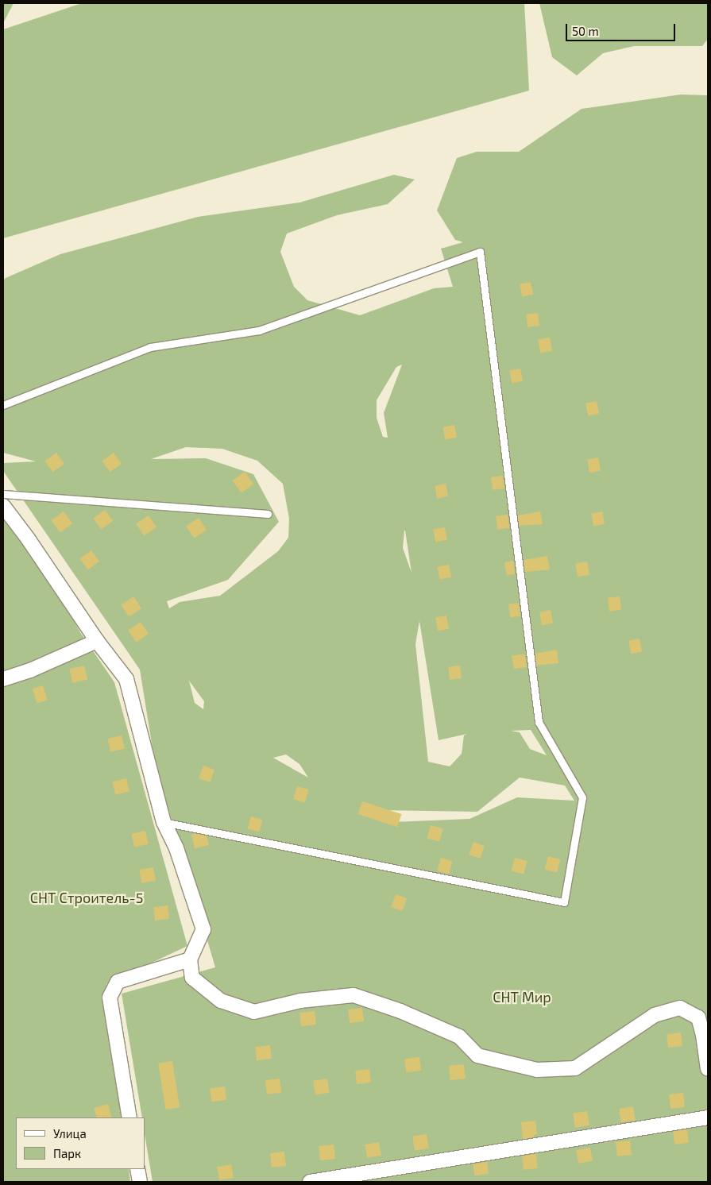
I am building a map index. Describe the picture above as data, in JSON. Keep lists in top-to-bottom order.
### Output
{
  "parks": ["СНТ Строитель-5", "СНТ Мир"],
  "legend": ["Улица", "Парк"],
  "scale_bar": "50 m"
}
